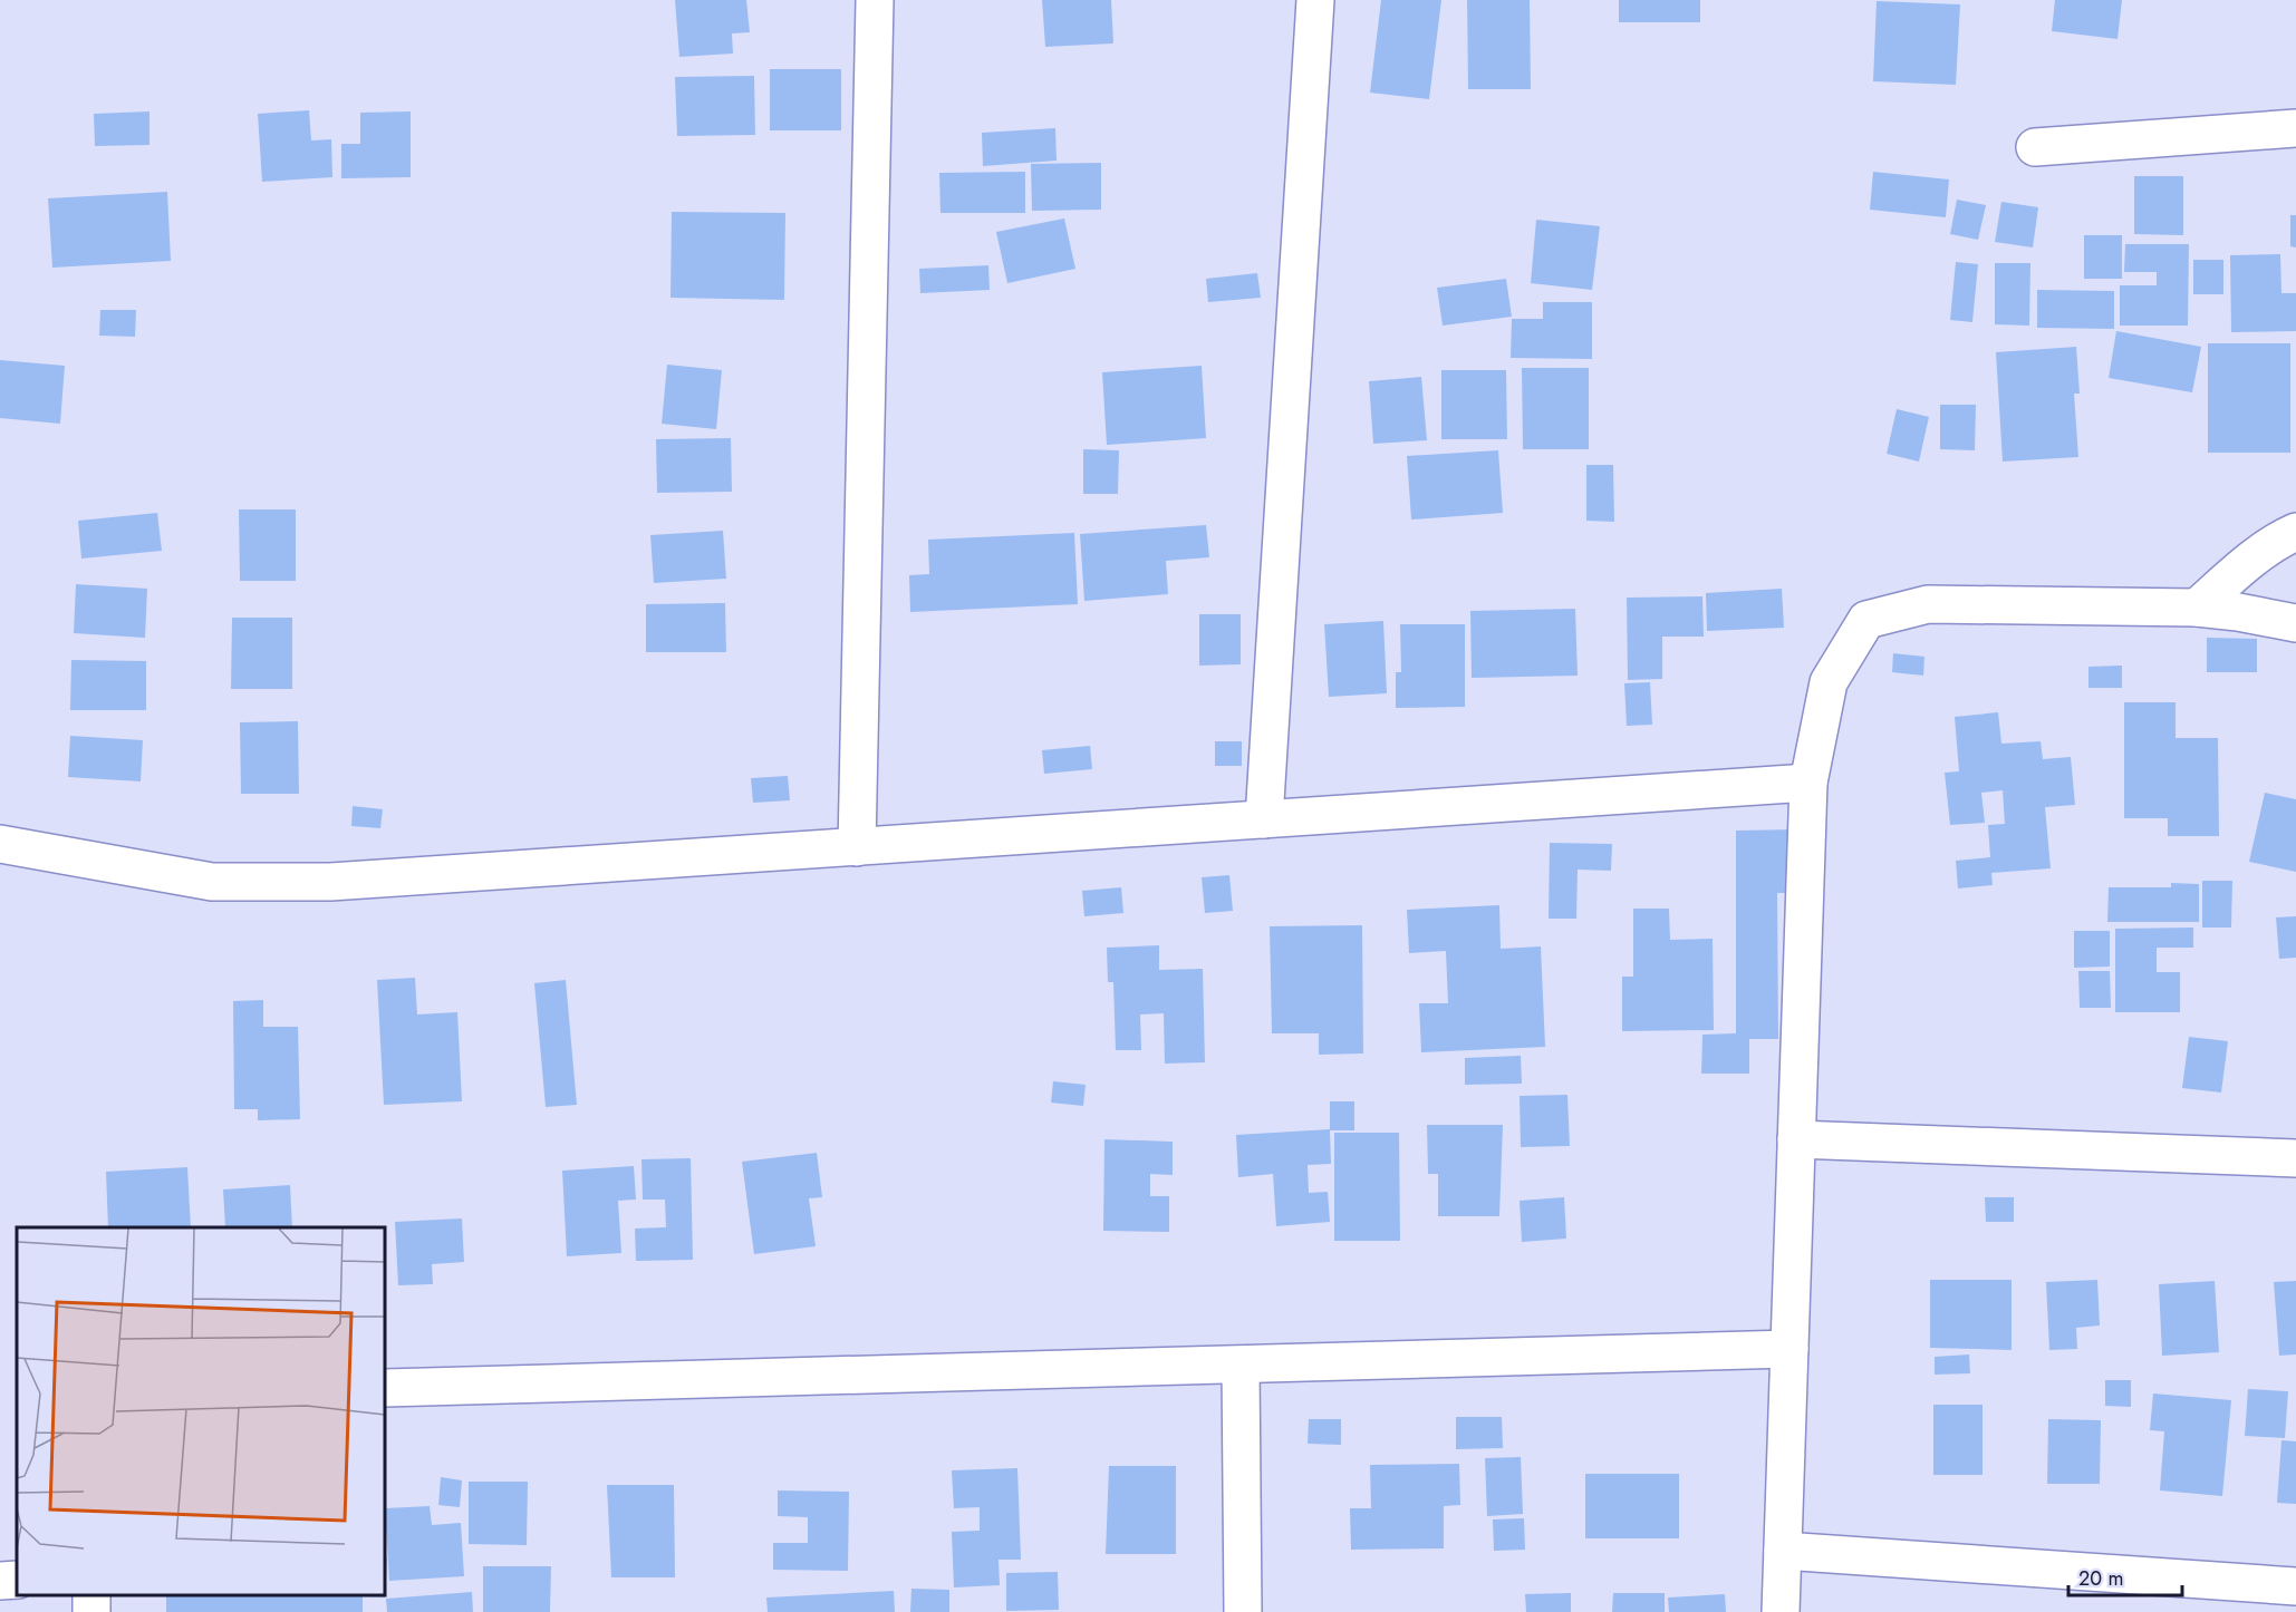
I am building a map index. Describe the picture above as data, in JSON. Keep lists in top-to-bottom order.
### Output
{
  "scale_bar": "20 m"
}
